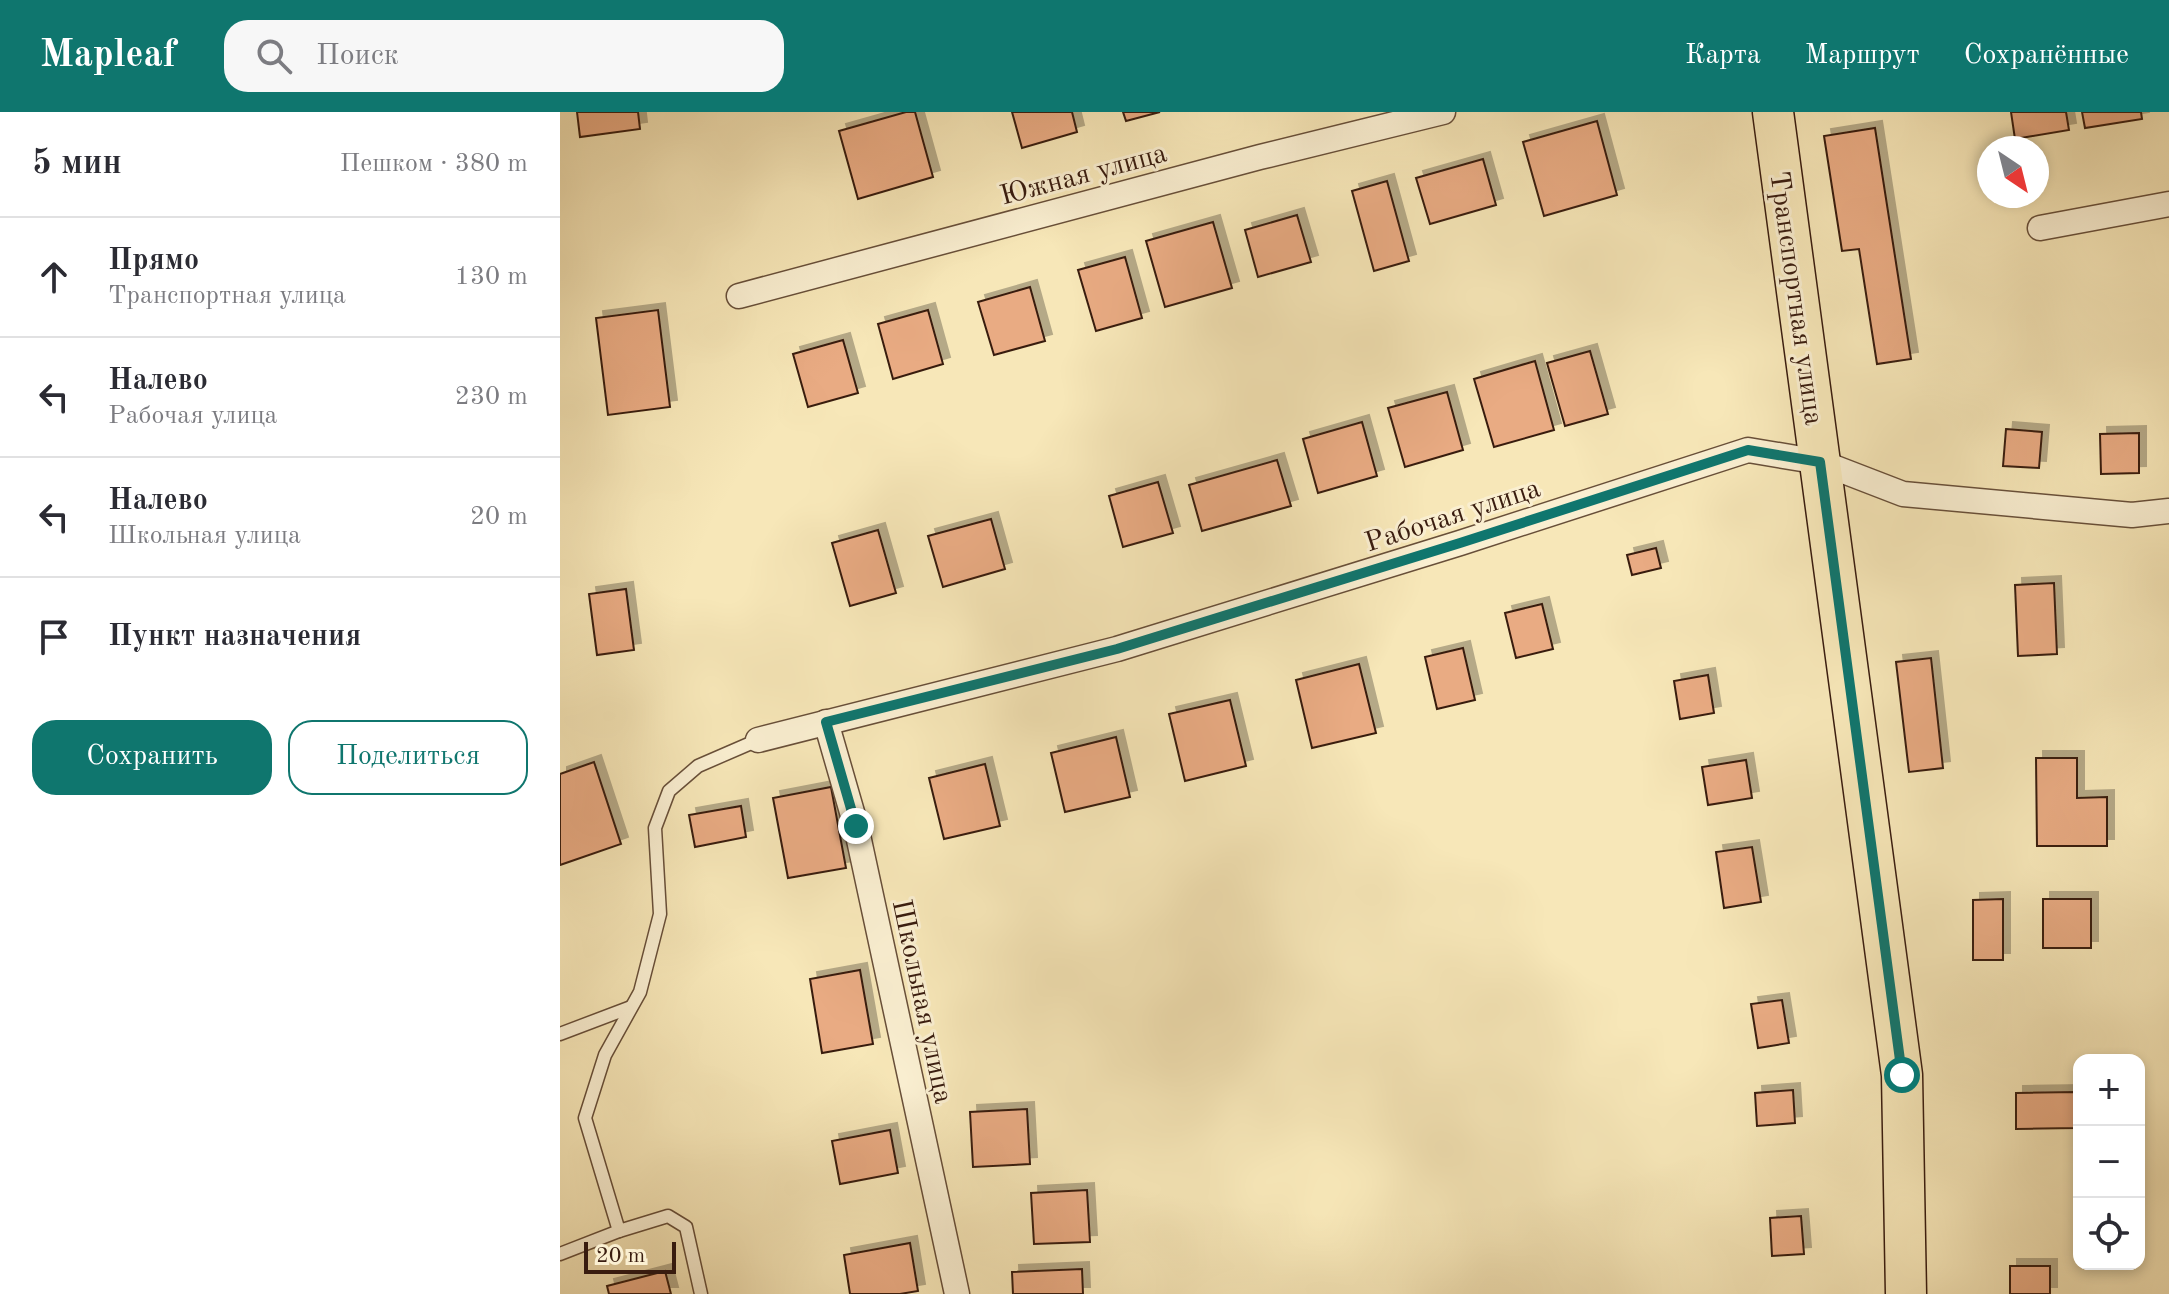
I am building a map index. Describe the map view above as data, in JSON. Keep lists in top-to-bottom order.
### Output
{
  "streets": {
    "main road": ["Транспортная улица"],
    "street": ["Южная улица", "Рабочая улица", "Школьная улица"]
  },
  "crossings": [
    ["Транспортная улица", "Рабочая улица"],
    ["Рабочая улица", "Школьная улица"]
  ],
  "scale_bar": "20 m",
  "north": "bottom right",
  "page": {
    "header": "Mapleaf",
    "search": "Поиск",
    "nav": ["Карта", "Маршрут", "Сохранённые"],
    "heading": ["5 мин", "Пешком · 380 m"],
    "list": [
      ["Прямо", "Транспортная улица", "130 m"],
      ["Налево", "Рабочая улица", "230 m"],
      ["Налево", "Школьная улица", "20 m"],
      "Пункт назначения"
    ],
    "buttons": ["Сохранить", "Поделиться"],
    "map_buttons": ["+", "−"],
    "scale": "20 m"
  }
}
